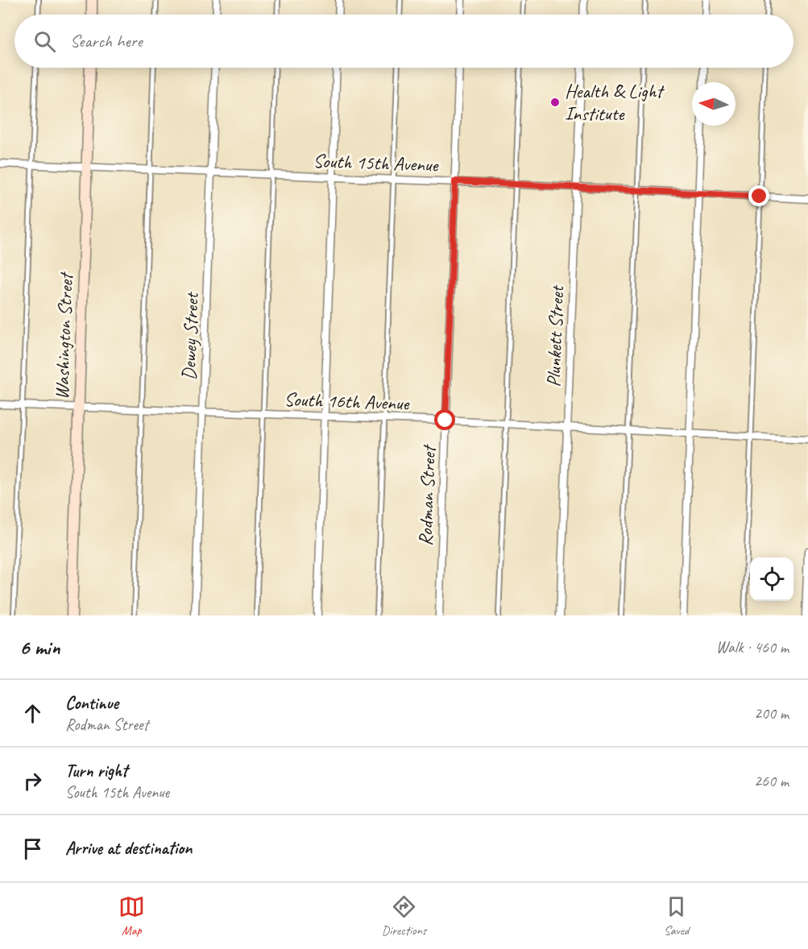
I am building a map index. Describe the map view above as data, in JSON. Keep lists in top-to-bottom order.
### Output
{
  "streets": {
    "street": [
      "South 15th Avenue",
      "Washington Street",
      "Dewey Street",
      "Plunkett Street",
      "South 16th Avenue",
      "Rodman Street"
    ]
  },
  "crossings": [
    ["South 15th Avenue", "Washington Street"],
    ["South 15th Avenue", "Dewey Street"],
    ["South 15th Avenue", "Plunkett Street"],
    ["South 15th Avenue", "Rodman Street"],
    ["Washington Street", "South 16th Avenue"],
    ["Dewey Street", "South 16th Avenue"],
    ["Plunkett Street", "South 16th Avenue"],
    ["South 16th Avenue", "Rodman Street"]
  ],
  "places": ["Health & Light Institute"],
  "north": "left",
  "page": {
    "search": "Search here",
    "heading": ["6 min", "Walk · 460 m"],
    "list": [
      ["Continue", "Rodman Street", "200 m"],
      ["Turn right", "South 15th Avenue", "260 m"],
      "Arrive at destination"
    ],
    "nav": ["Map", "Directions", "Saved"]
  }
}
